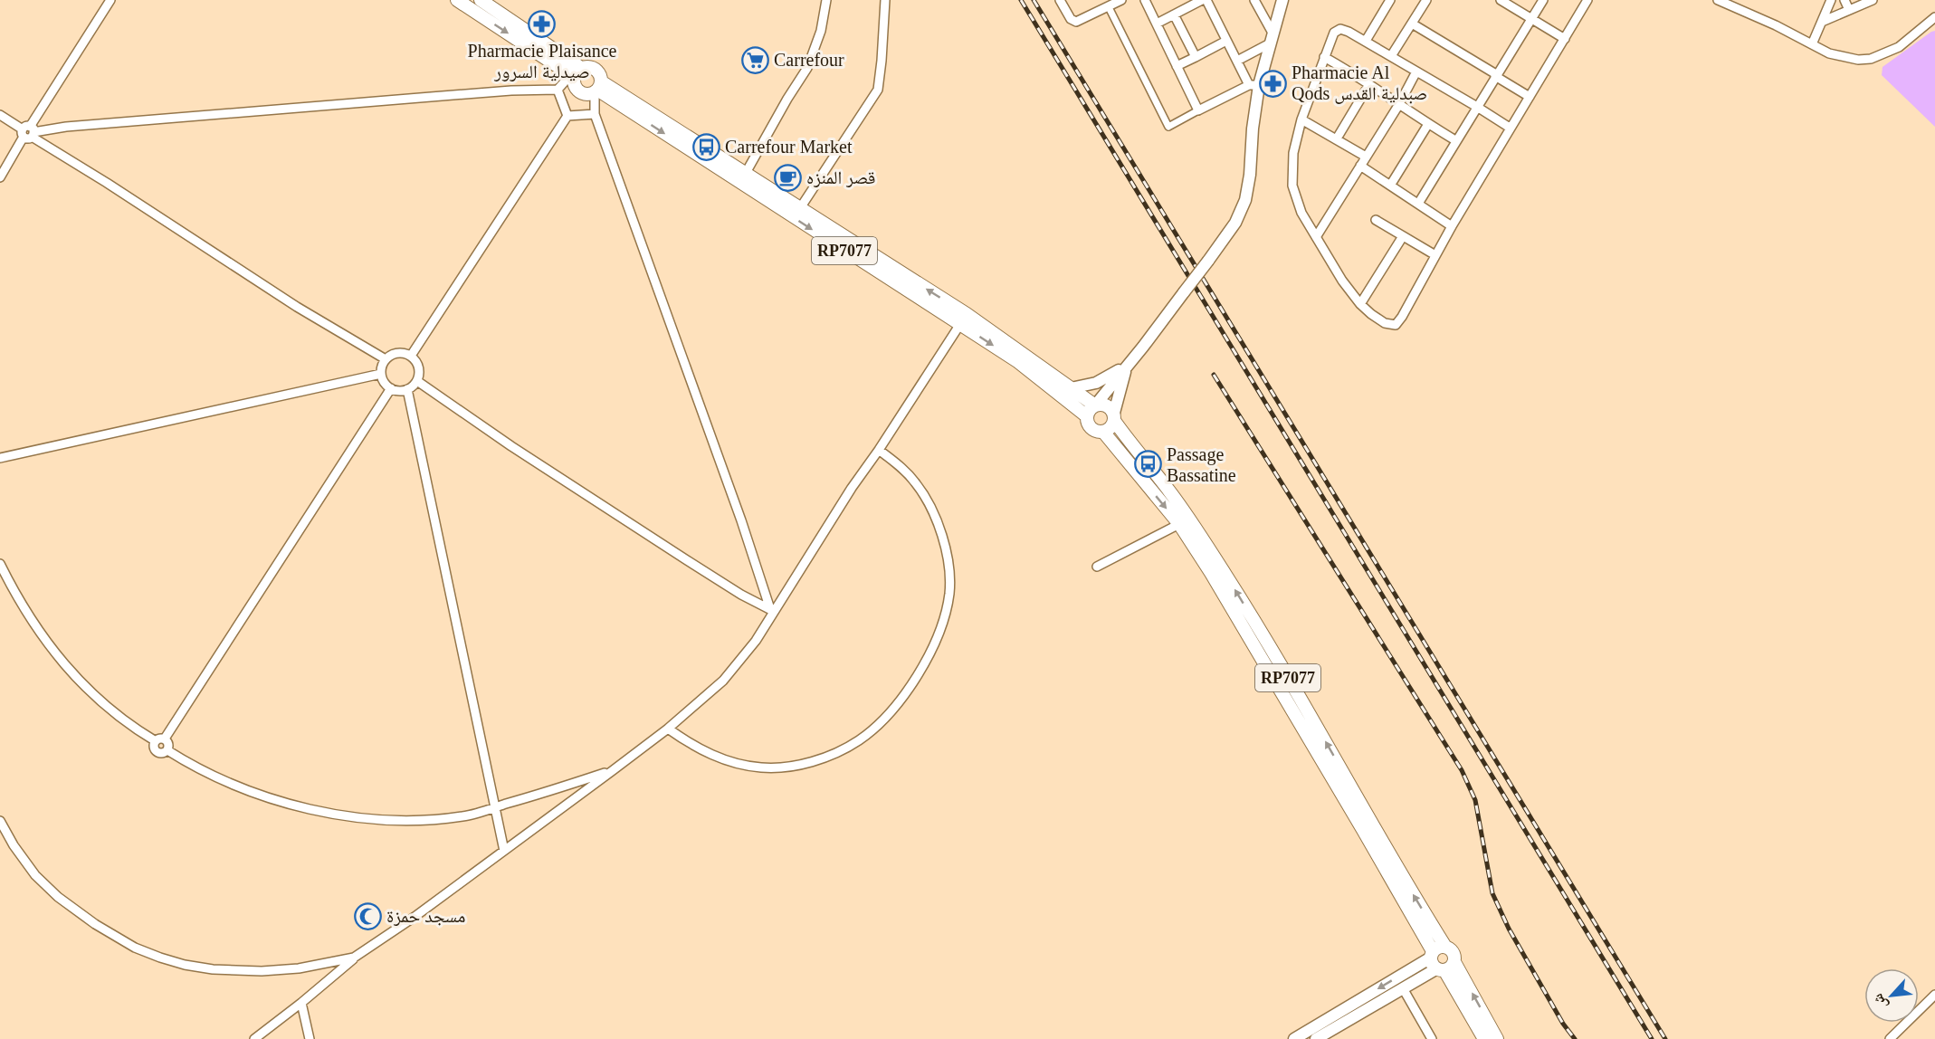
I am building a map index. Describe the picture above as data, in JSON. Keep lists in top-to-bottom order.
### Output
{
  "streets": {
    "main road": ["RP7077"]
  },
  "places": {
    "pharmacy": ["Pharmacie Plaisance صيدلية السرور", "Pharmacie Al Qods صبدلية القدس"],
    "supermarket": ["Carrefour"],
    "bus stop": ["Carrefour Market", "Passage Bassatine"],
    "cafe": ["قصر المنزه"],
    "mosque": ["مسجد حمزة"]
  },
  "north": "bottom left"
}
